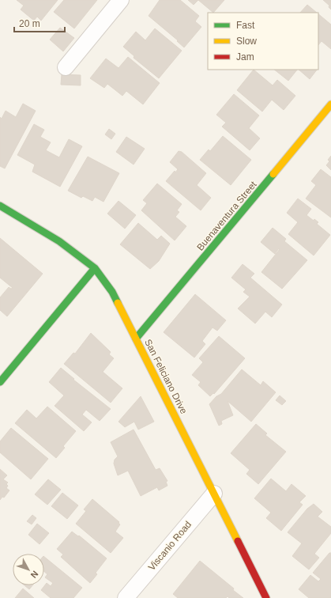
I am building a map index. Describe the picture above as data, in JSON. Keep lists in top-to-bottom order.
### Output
{
  "streets": {
    "street": ["Buenaventura Street", "San Feliciano Drive", "Viscanio Road"]
  },
  "crossings": [
    ["Buenaventura Street", "San Feliciano Drive"],
    ["San Feliciano Drive", "Viscanio Road"]
  ],
  "legend": ["Fast", "Slow", "Jam"],
  "scale_bar": "20 m",
  "north": "bottom right"
}
